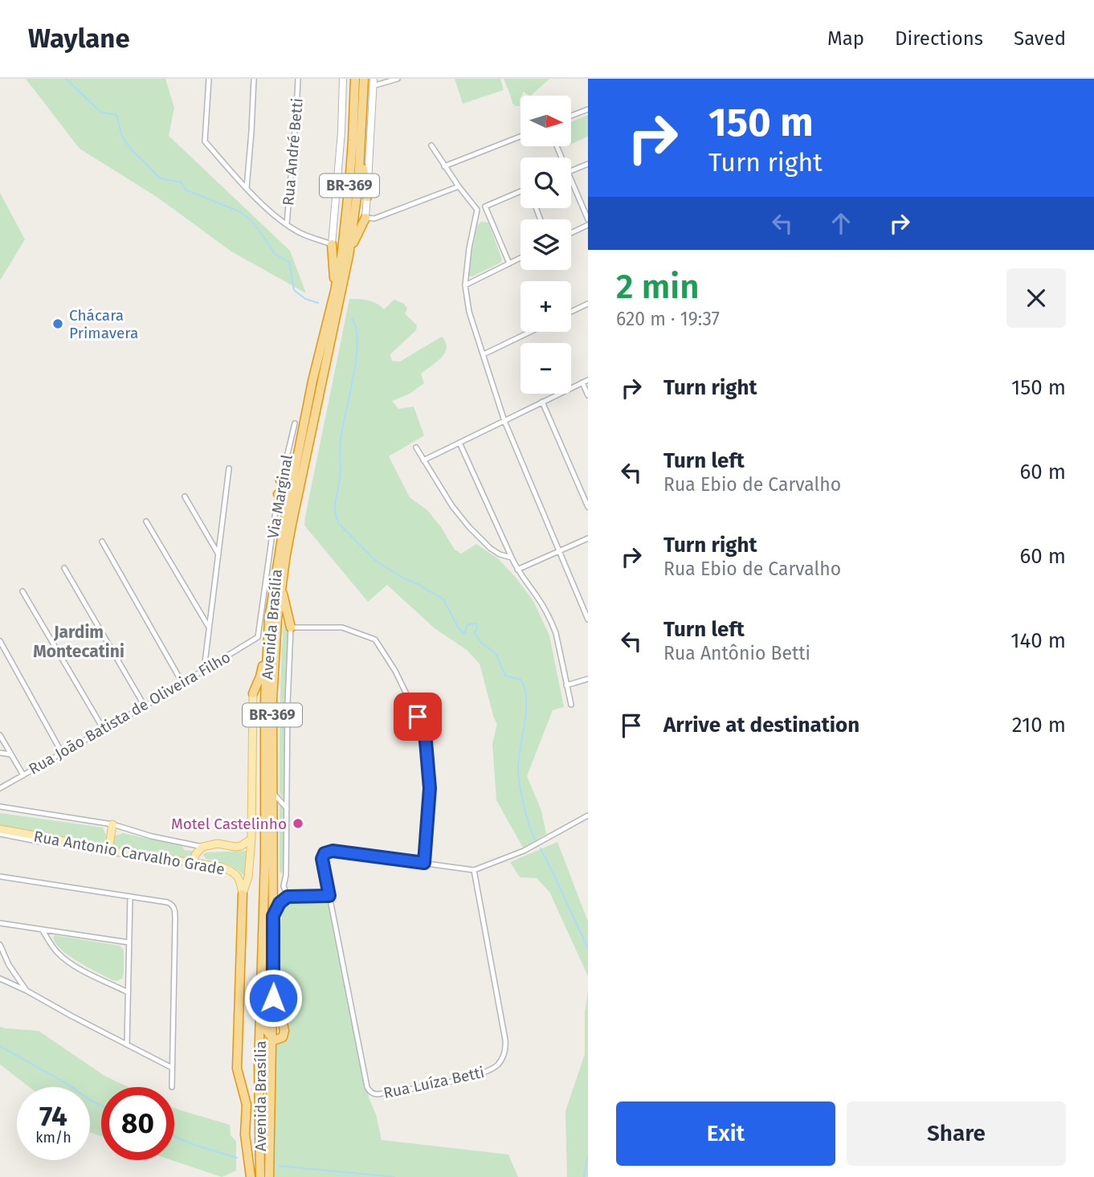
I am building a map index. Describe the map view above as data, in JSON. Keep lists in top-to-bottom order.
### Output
{
  "streets": {
    "highway": ["BR-369", "Avenida Brasília"],
    "main road": ["Rua Antonio Carvalho Grade"],
    "street": [
      "Rua André Betti",
      "Via Marginal",
      "Rua João Batista de Oliveira Filho",
      "Rua Luíza Betti"
    ]
  },
  "crossings": [
    ["Via Marginal", "Rua João Batista de Oliveira Filho"]
  ],
  "districts": ["Jardim Montecatini"],
  "places": ["Chácara Primavera", "Motel Castelinho"],
  "north": "right",
  "page": {
    "header": "Waylane",
    "nav": ["Map", "Directions", "Saved"],
    "turn": ["150 m", "Turn right"],
    "map_buttons": ["+", "−"],
    "heading": ["2 min", "620 m · 19:37"],
    "list": [
      {
        "name": "Turn right",
        "value": "150 m"
      },
      {
        "name": "Turn left",
        "note": "Rua Ebio de Carvalho",
        "value": "60 m"
      },
      {
        "name": "Turn right",
        "note": "Rua Ebio de Carvalho",
        "value": "60 m"
      },
      {
        "name": "Turn left",
        "note": "Rua Antônio Betti",
        "value": "140 m"
      },
      {
        "name": "Arrive at destination",
        "value": "210 m"
      }
    ],
    "speed": "74 km/h",
    "limit": "80",
    "buttons": ["Exit", "Share"]
  }
}
